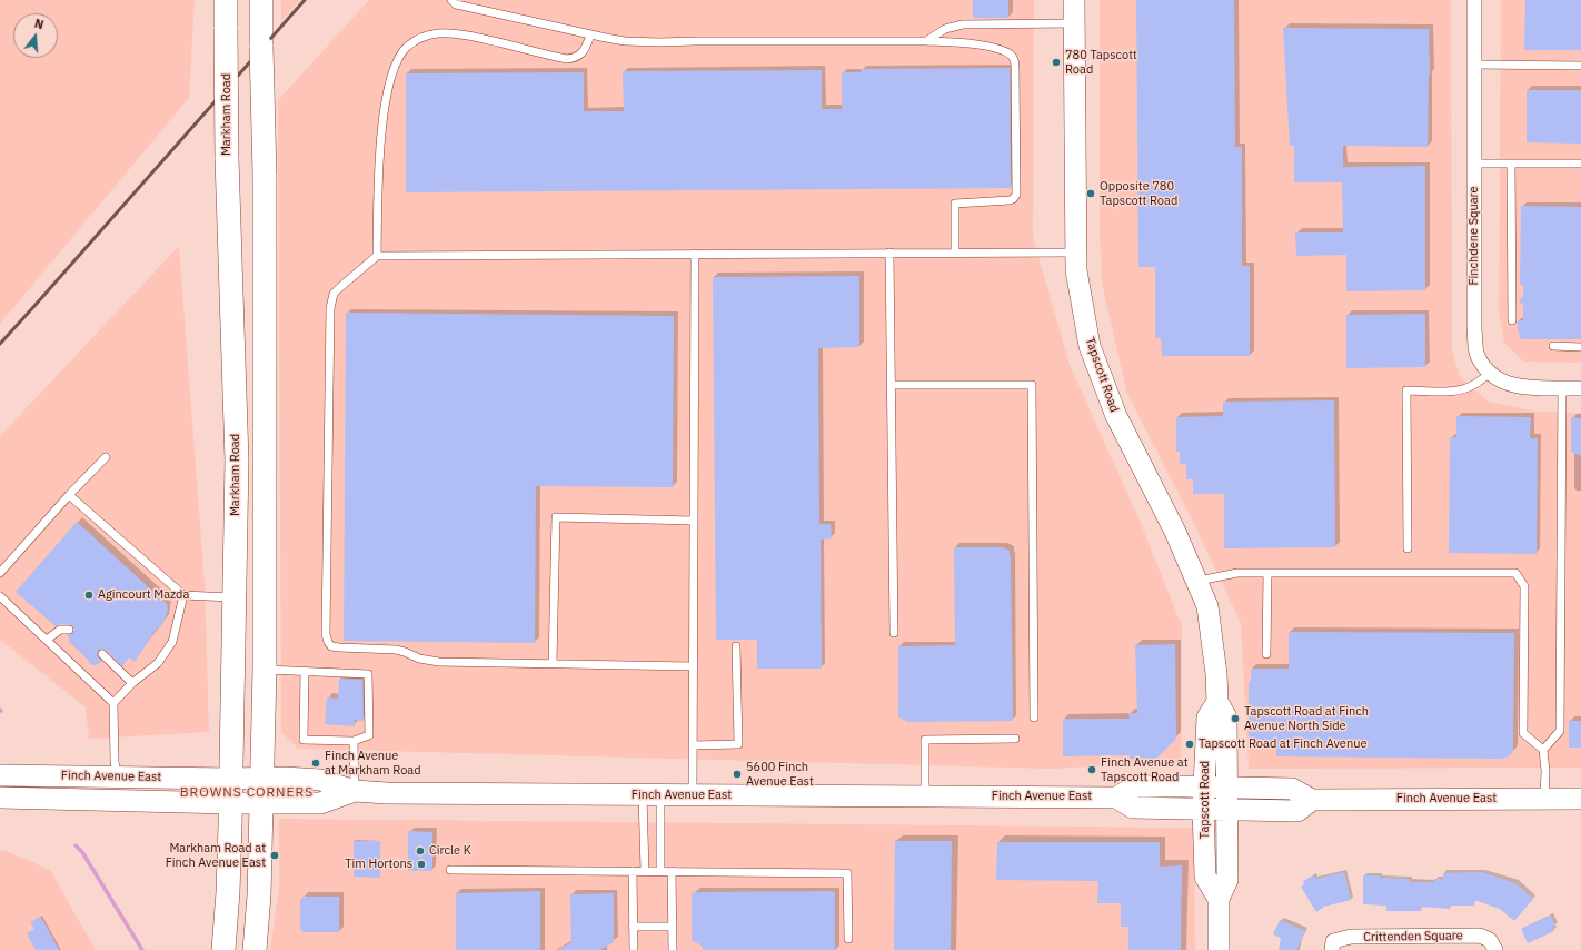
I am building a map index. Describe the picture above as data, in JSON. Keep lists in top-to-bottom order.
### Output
{
  "streets": {
    "main road": ["Markham Road", "Tapscott Road", "Finch Avenue East"],
    "street": ["Finchdene Square", "Crittenden Square"]
  },
  "crossings": [
    ["Markham Road", "Finch Avenue East"],
    ["Tapscott Road", "Finch Avenue East"]
  ],
  "districts": ["BROWNS CORNERS"],
  "places": [
    "780 Tapscott Road",
    "Opposite 780 Tapscott Road",
    "Agincourt Mazda",
    "Tapscott Road at Finch Avenue North Side",
    "Tapscott Road at Finch Avenue",
    "Finch Avenue at Markham Road",
    "Finch Avenue at Tapscott Road",
    "5600 Finch Avenue East",
    "Circle K",
    "Markham Road at Finch Avenue East",
    "Tim Hortons"
  ],
  "north": "top"
}
